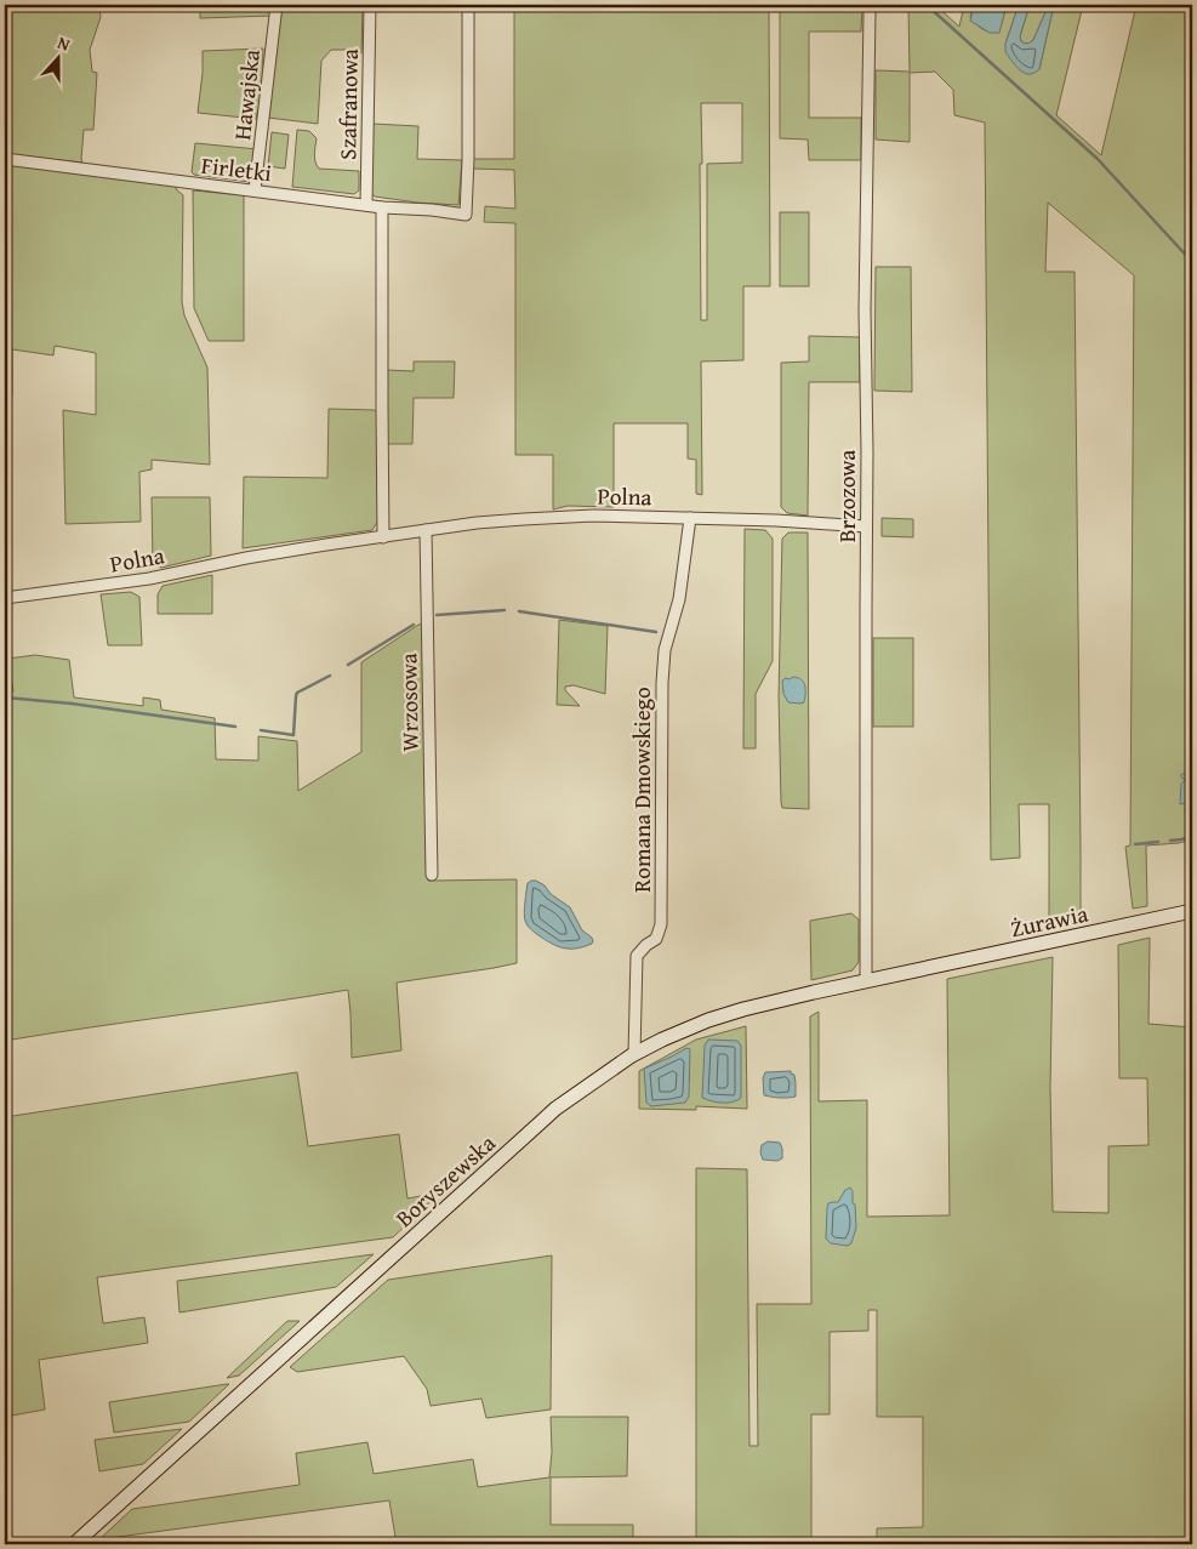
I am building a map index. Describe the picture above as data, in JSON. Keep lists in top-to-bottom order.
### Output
{
  "streets": {
    "main road": ["Żurawia", "Boryszewska"],
    "street": [
      "Hawajska",
      "Szafranowa",
      "Firletki",
      "Polna",
      "Brzozowa",
      "Wrzosowa",
      "Romana Dmowskiego"
    ]
  },
  "crossings": [
    ["Hawajska", "Firletki"],
    ["Szafranowa", "Firletki"],
    ["Polna", "Brzozowa"],
    ["Polna", "Wrzosowa"],
    ["Polna", "Romana Dmowskiego"],
    ["Brzozowa", "Boryszewska"],
    ["Romana Dmowskiego", "Boryszewska"],
    ["Żurawia", "Boryszewska"]
  ],
  "north": "top"
}
